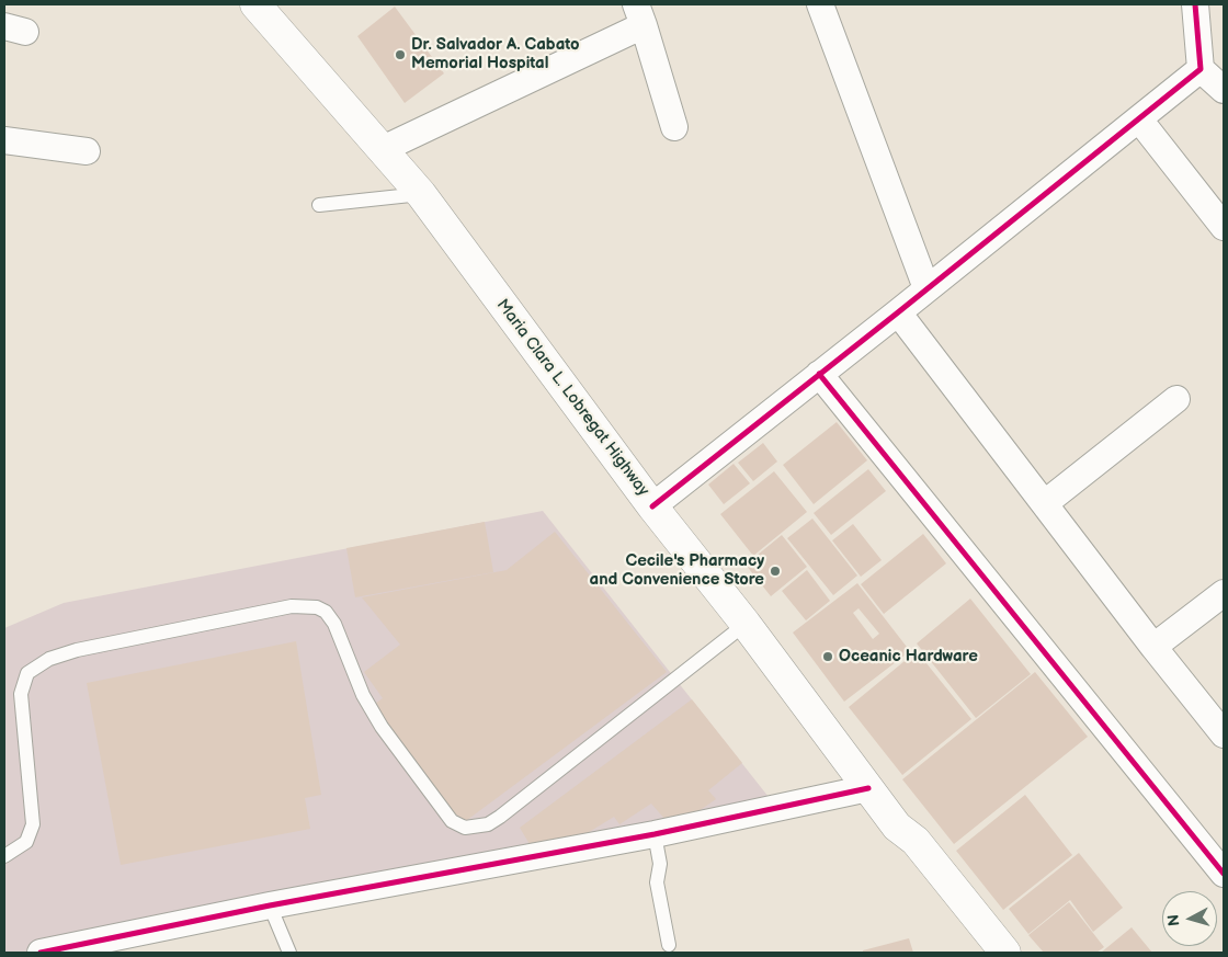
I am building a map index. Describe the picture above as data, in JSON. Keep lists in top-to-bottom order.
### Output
{
  "streets": {
    "highway": ["Maria Clara L. Lobregat Highway"]
  },
  "places": ["Dr. Salvador A. Cabato Memorial Hospital", "Cecile's Pharmacy and Convenience Store", "Oceanic Hardware"],
  "north": "left"
}
